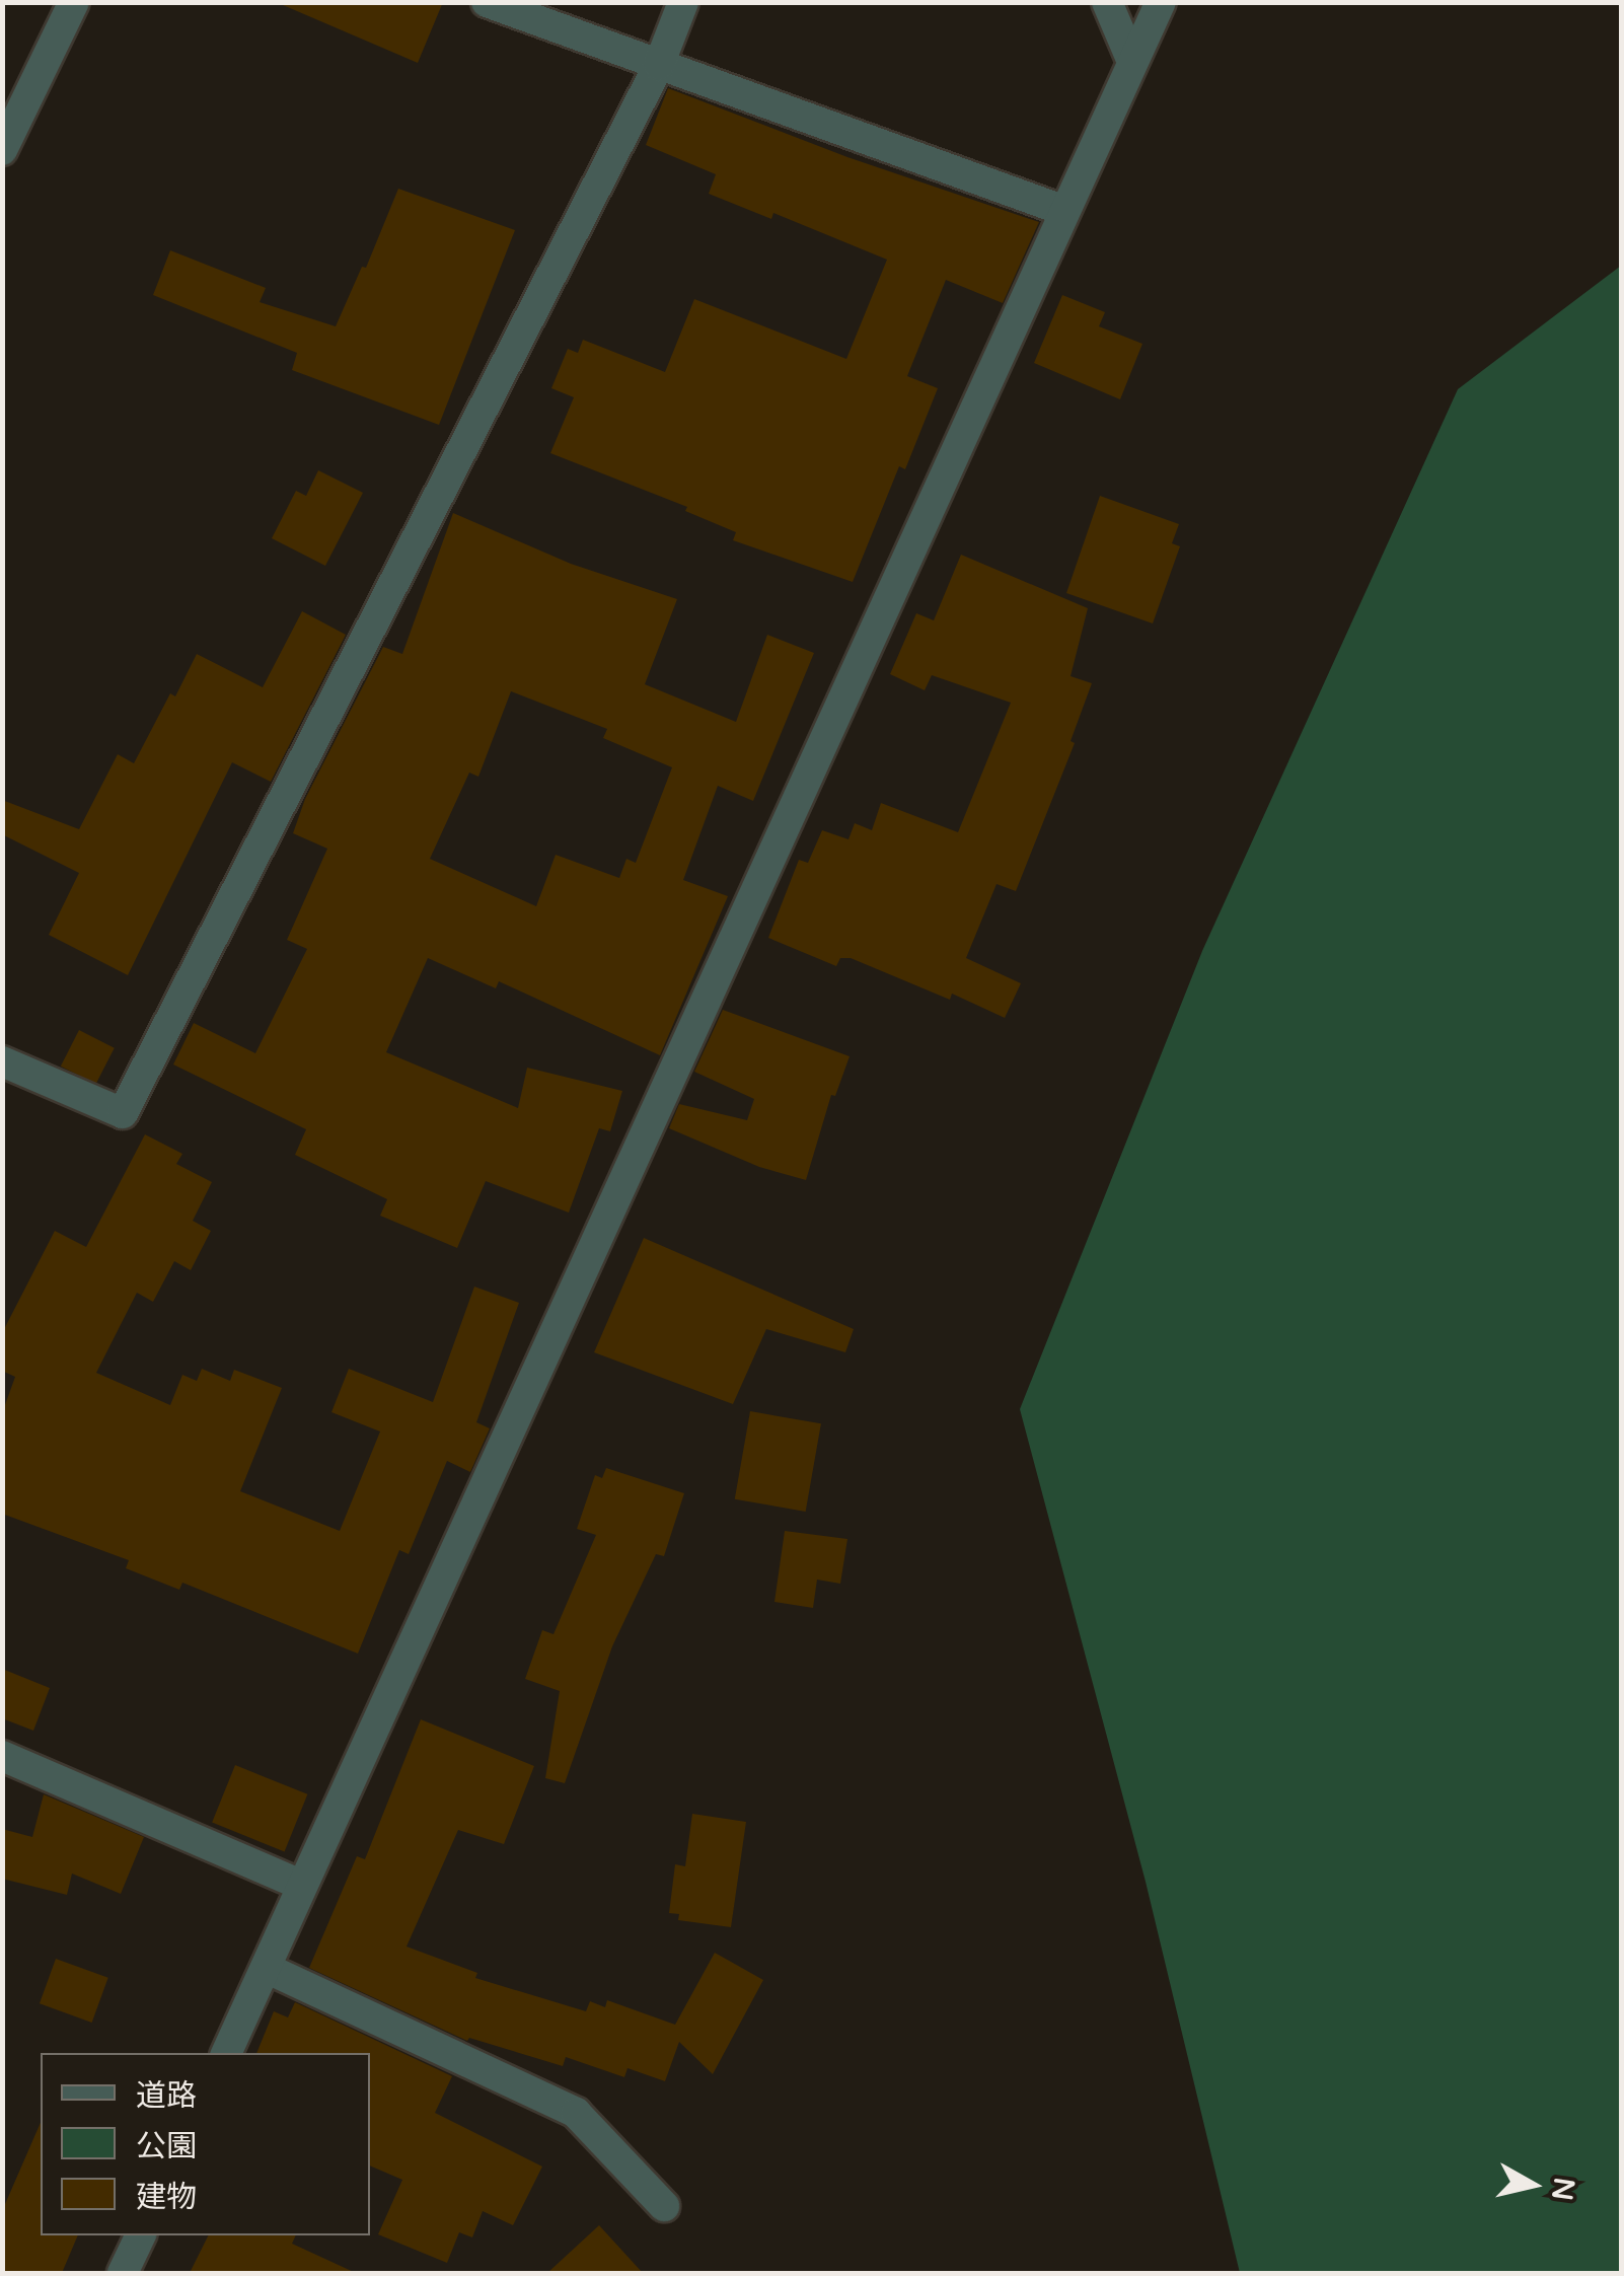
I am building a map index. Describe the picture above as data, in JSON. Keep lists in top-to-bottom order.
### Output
{
  "legend": ["道路", "公園", "建物"],
  "north": "right"
}
